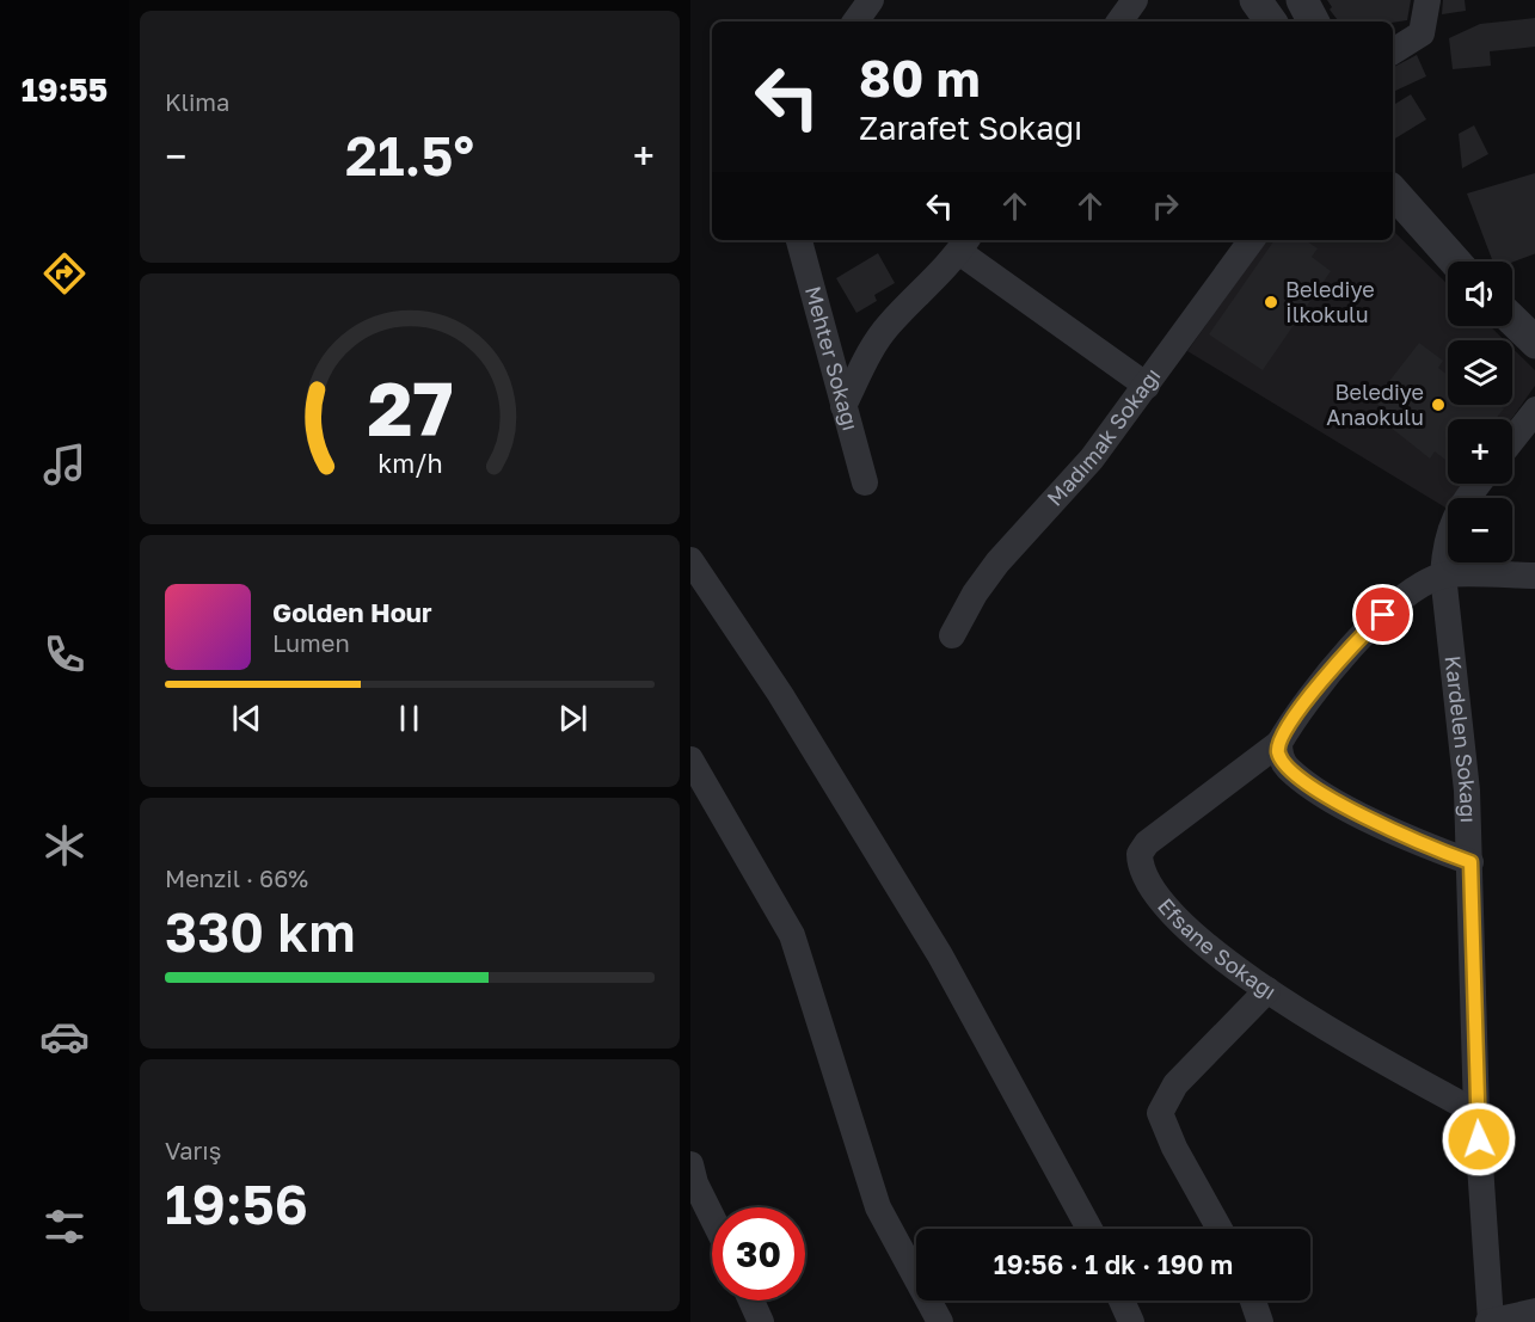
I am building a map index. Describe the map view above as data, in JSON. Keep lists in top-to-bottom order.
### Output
{
  "streets": {
    "street": [
      "Mehter Sokağı",
      "Madımak Sokağı",
      "Kardelen Sokağı",
      "Efsane Sokağı"
    ]
  },
  "crossings": [
    ["Kardelen Sokağı", "Efsane Sokağı"]
  ],
  "places": ["Belediye İlkokulu", "Belediye Anaokulu"],
  "page": {
    "tabs": "19:55",
    "tile": [
      "Klima",
      ["Menzil · 66%", "330 km"],
      ["Varış", "19:56"]
    ],
    "turn": ["80 m", "Zarafet Sokağı"],
    "heat": ["−", "21.5°", "+"],
    "map_buttons": ["+", "−"],
    "song": ["Golden Hour", "Lumen"],
    "limit": "30",
    "trip": "19:56 · 1 dk · 190 m",
    "gauge": ["27", "km/h"]
  }
}
